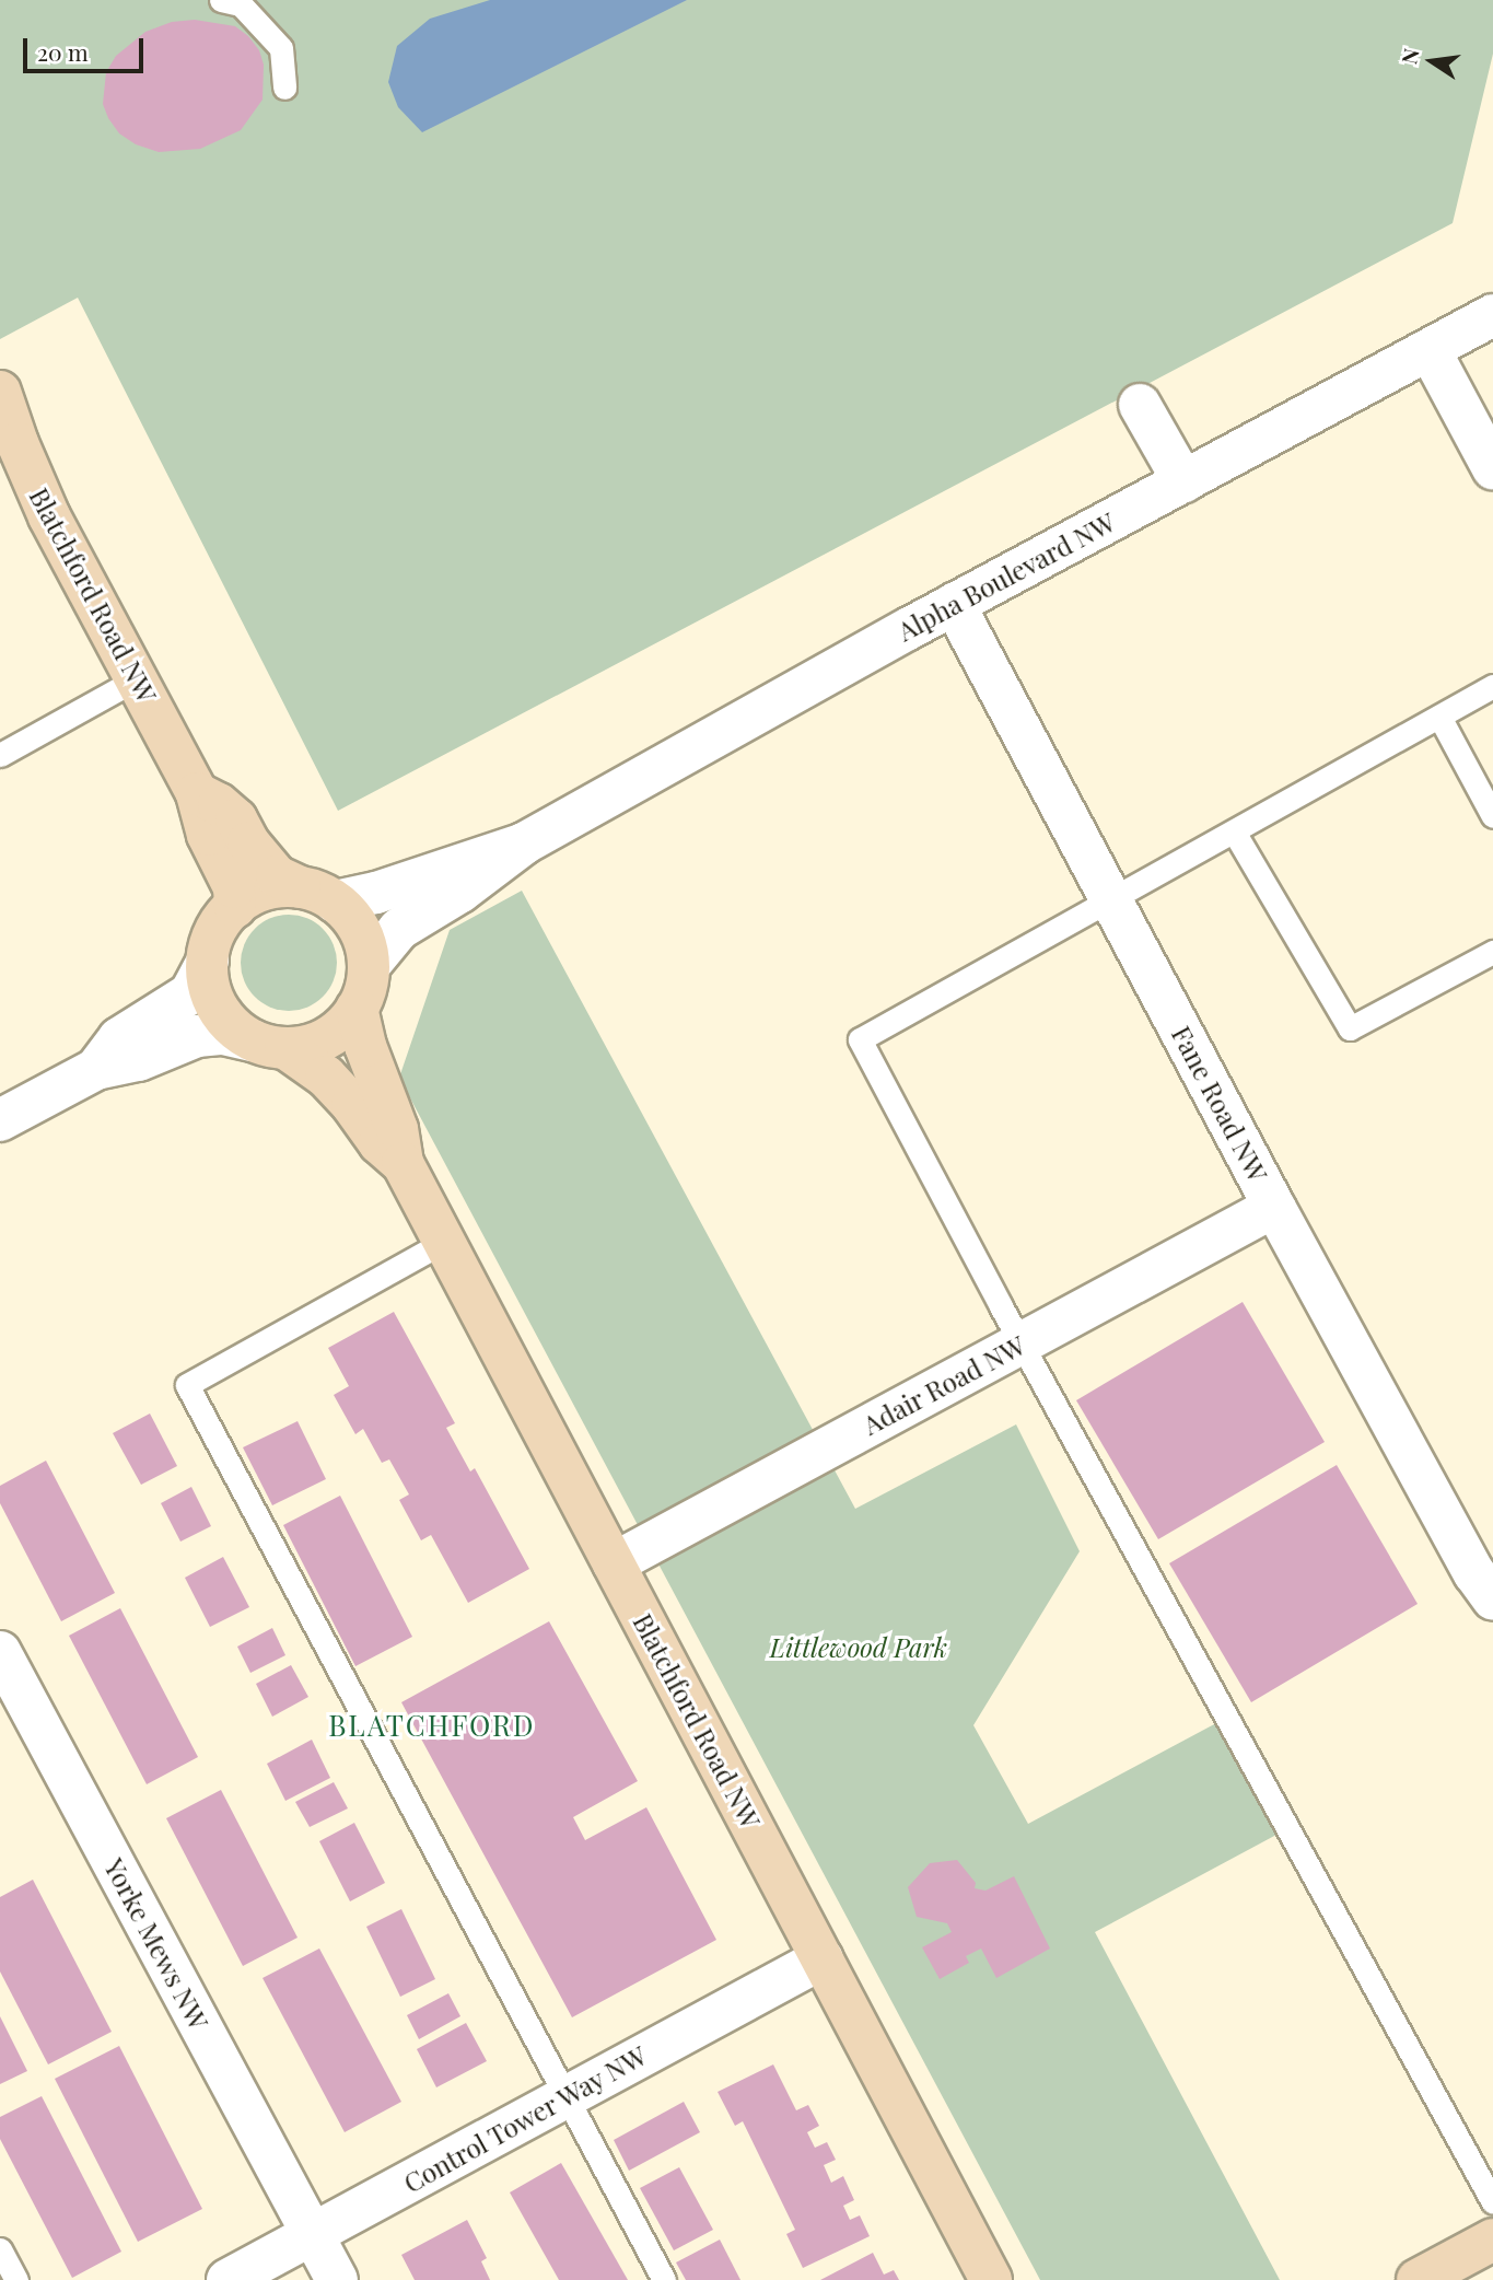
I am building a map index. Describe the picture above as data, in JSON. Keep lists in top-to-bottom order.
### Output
{
  "streets": {
    "street": [
      "Alpha Boulevard NW",
      "Blatchford Road NW",
      "Fane Road NW",
      "Adair Road NW",
      "Yorke Mews NW",
      "Control Tower Way NW"
    ]
  },
  "crossings": [
    ["Alpha Boulevard NW", "Blatchford Road NW"],
    ["Alpha Boulevard NW", "Fane Road NW"],
    ["Blatchford Road NW", "Adair Road NW"],
    ["Blatchford Road NW", "Control Tower Way NW"],
    ["Fane Road NW", "Adair Road NW"],
    ["Yorke Mews NW", "Control Tower Way NW"]
  ],
  "districts": ["BLATCHFORD"],
  "parks": ["Littlewood Park"],
  "scale_bar": "20 m",
  "north": "left"
}
